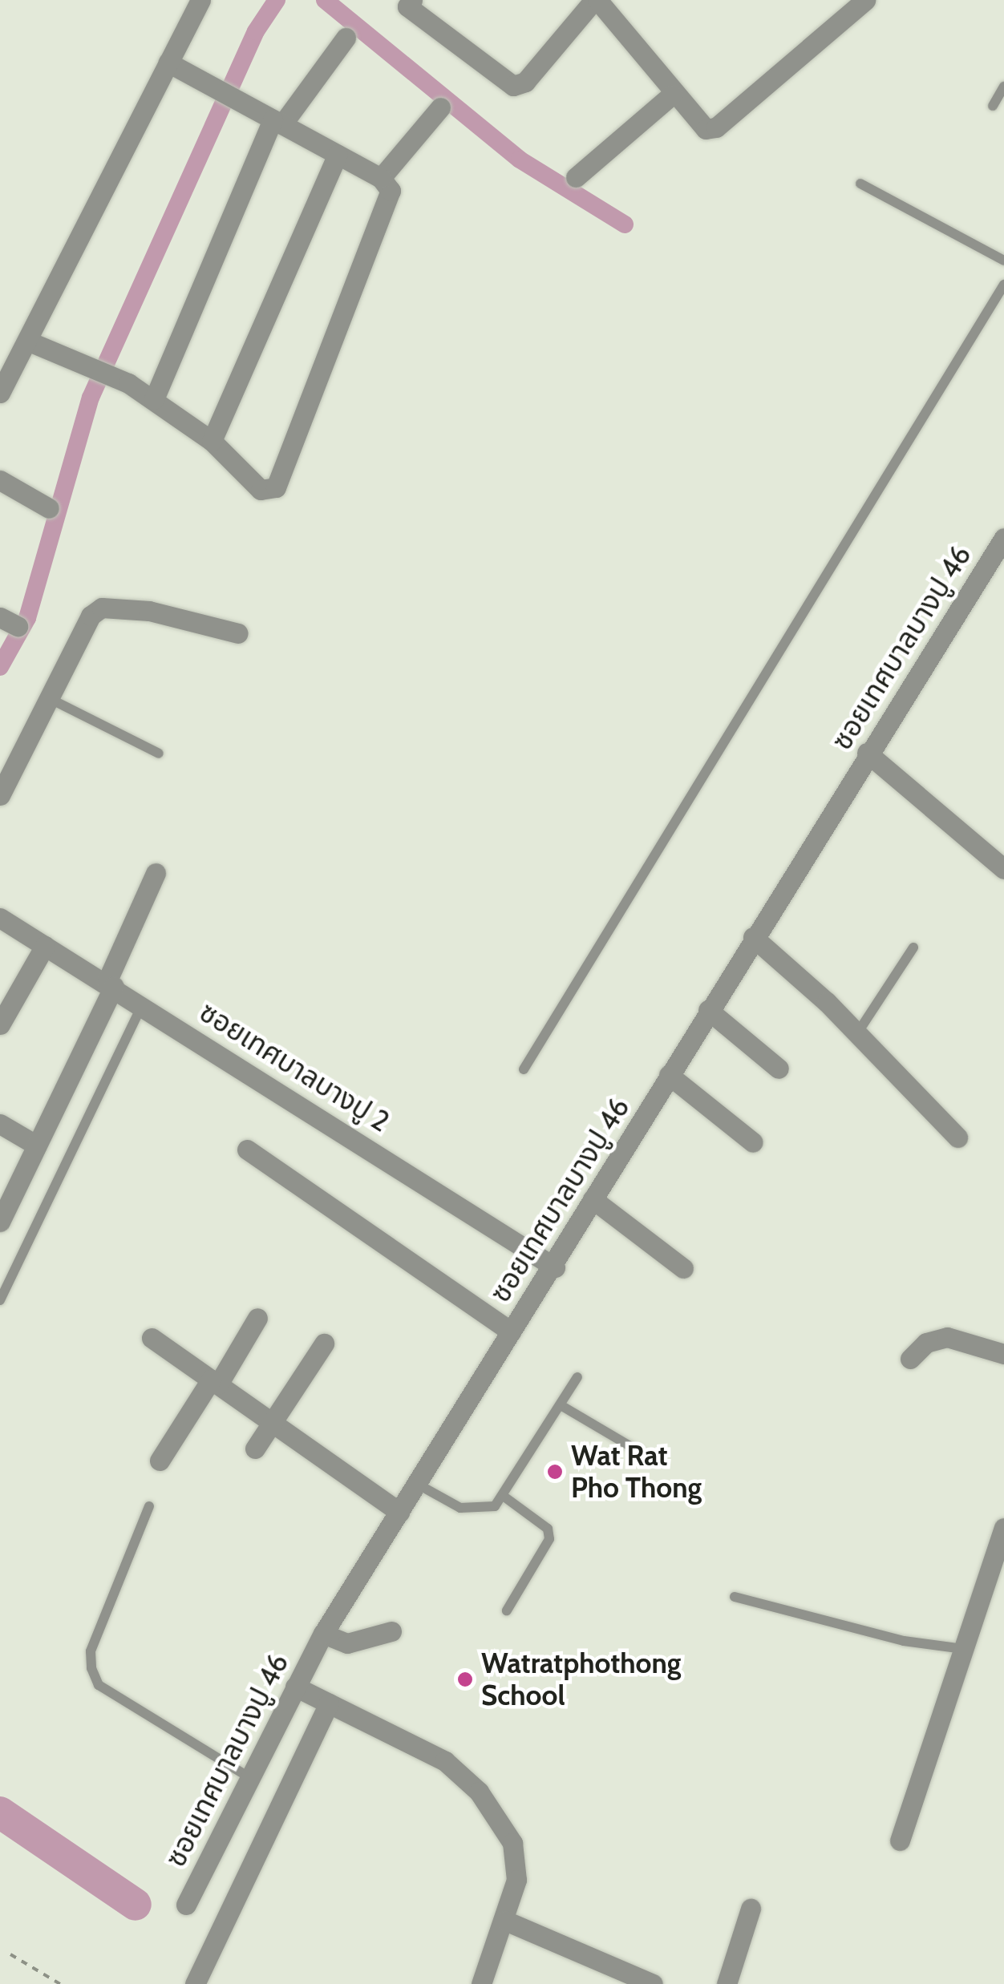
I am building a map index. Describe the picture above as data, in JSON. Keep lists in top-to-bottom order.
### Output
{
  "streets": {
    "street": ["ซอยเทศบาลบางปู 46", "ซอยเทศบาลบางปู 2"]
  },
  "crossings": [
    ["ซอยเทศบาลบางปู 46", "ซอยเทศบาลบางปู 2"]
  ],
  "places": ["Wat Rat Pho Thong", "Watratphothong School"]
}
